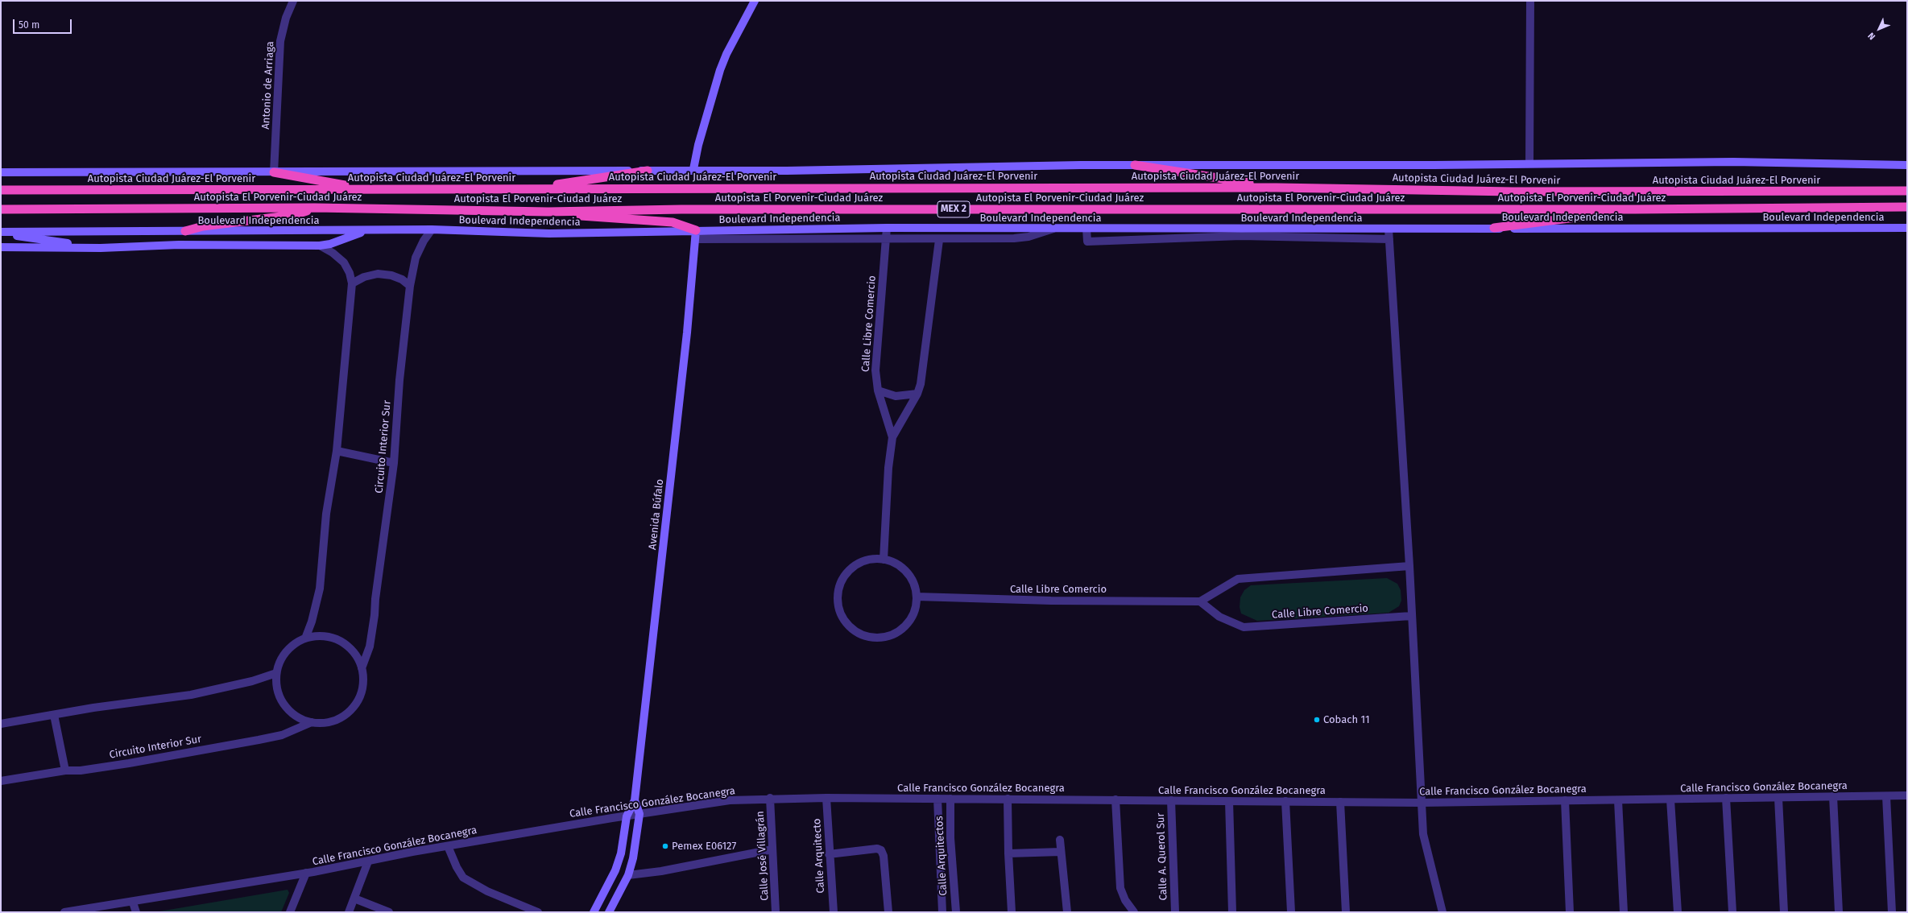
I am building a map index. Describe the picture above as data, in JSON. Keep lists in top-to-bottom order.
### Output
{
  "streets": {
    "highway": ["Autopista Ciudad Juárez-El Porvenir", "Autopista El Porvenir-Ciudad Juárez", "MEX 2"],
    "main road": ["Boulevard Independencia", "Avenida Búfalo"],
    "street": [
      "Antonio de Arriaga",
      "Calle Libre Comercio",
      "Circuito Interior Sur",
      "Calle Francisco González Bocanegra",
      "Calle José Villagrán",
      "Calle Arquitecto",
      "Calle Arquitectos",
      "Calle A. Querol Sur"
    ]
  },
  "crossings": [
    ["Boulevard Independencia", "Calle Libre Comercio"],
    ["Boulevard Independencia", "Circuito Interior Sur"],
    ["Boulevard Independencia", "Avenida Búfalo"],
    ["Avenida Búfalo", "Calle Francisco González Bocanegra"],
    ["Calle Francisco González Bocanegra", "Calle José Villagrán"],
    ["Calle Francisco González Bocanegra", "Calle Arquitecto"],
    ["Calle Francisco González Bocanegra", "Calle Arquitectos"],
    ["Calle Francisco González Bocanegra", "Calle A. Querol Sur"]
  ],
  "places": ["Cobach 11", "Pemex E06127"],
  "scale_bar": "50 m",
  "north": "bottom left"
}
